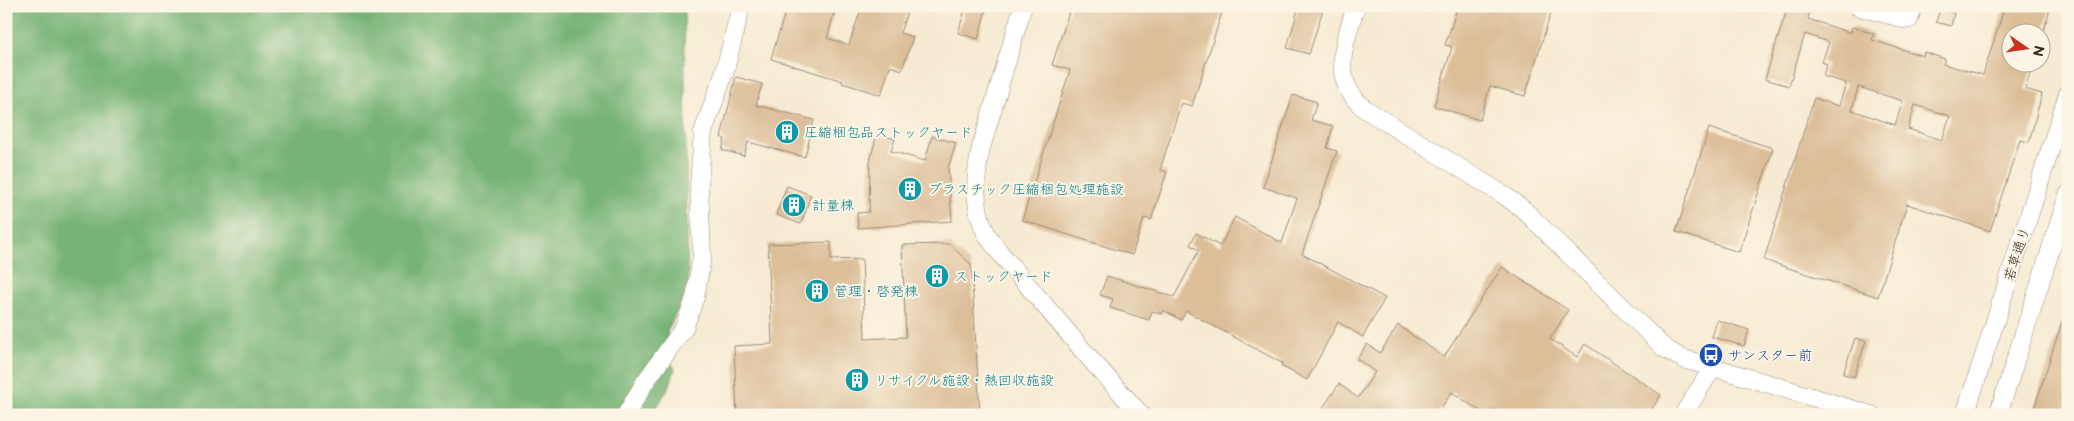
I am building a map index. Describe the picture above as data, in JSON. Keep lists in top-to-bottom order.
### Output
{
  "streets": {
    "street": ["若草通り"]
  },
  "places": {
    "building": [
      "圧縮梱包品ストックヤード",
      "プラスチック圧縮梱包処理施設",
      "計量棟",
      "ストックヤード",
      "管理・啓発棟",
      "リサイクル施設・熱回収施設"
    ],
    "bus stop": ["サンスター前"]
  },
  "north": "right"
}
